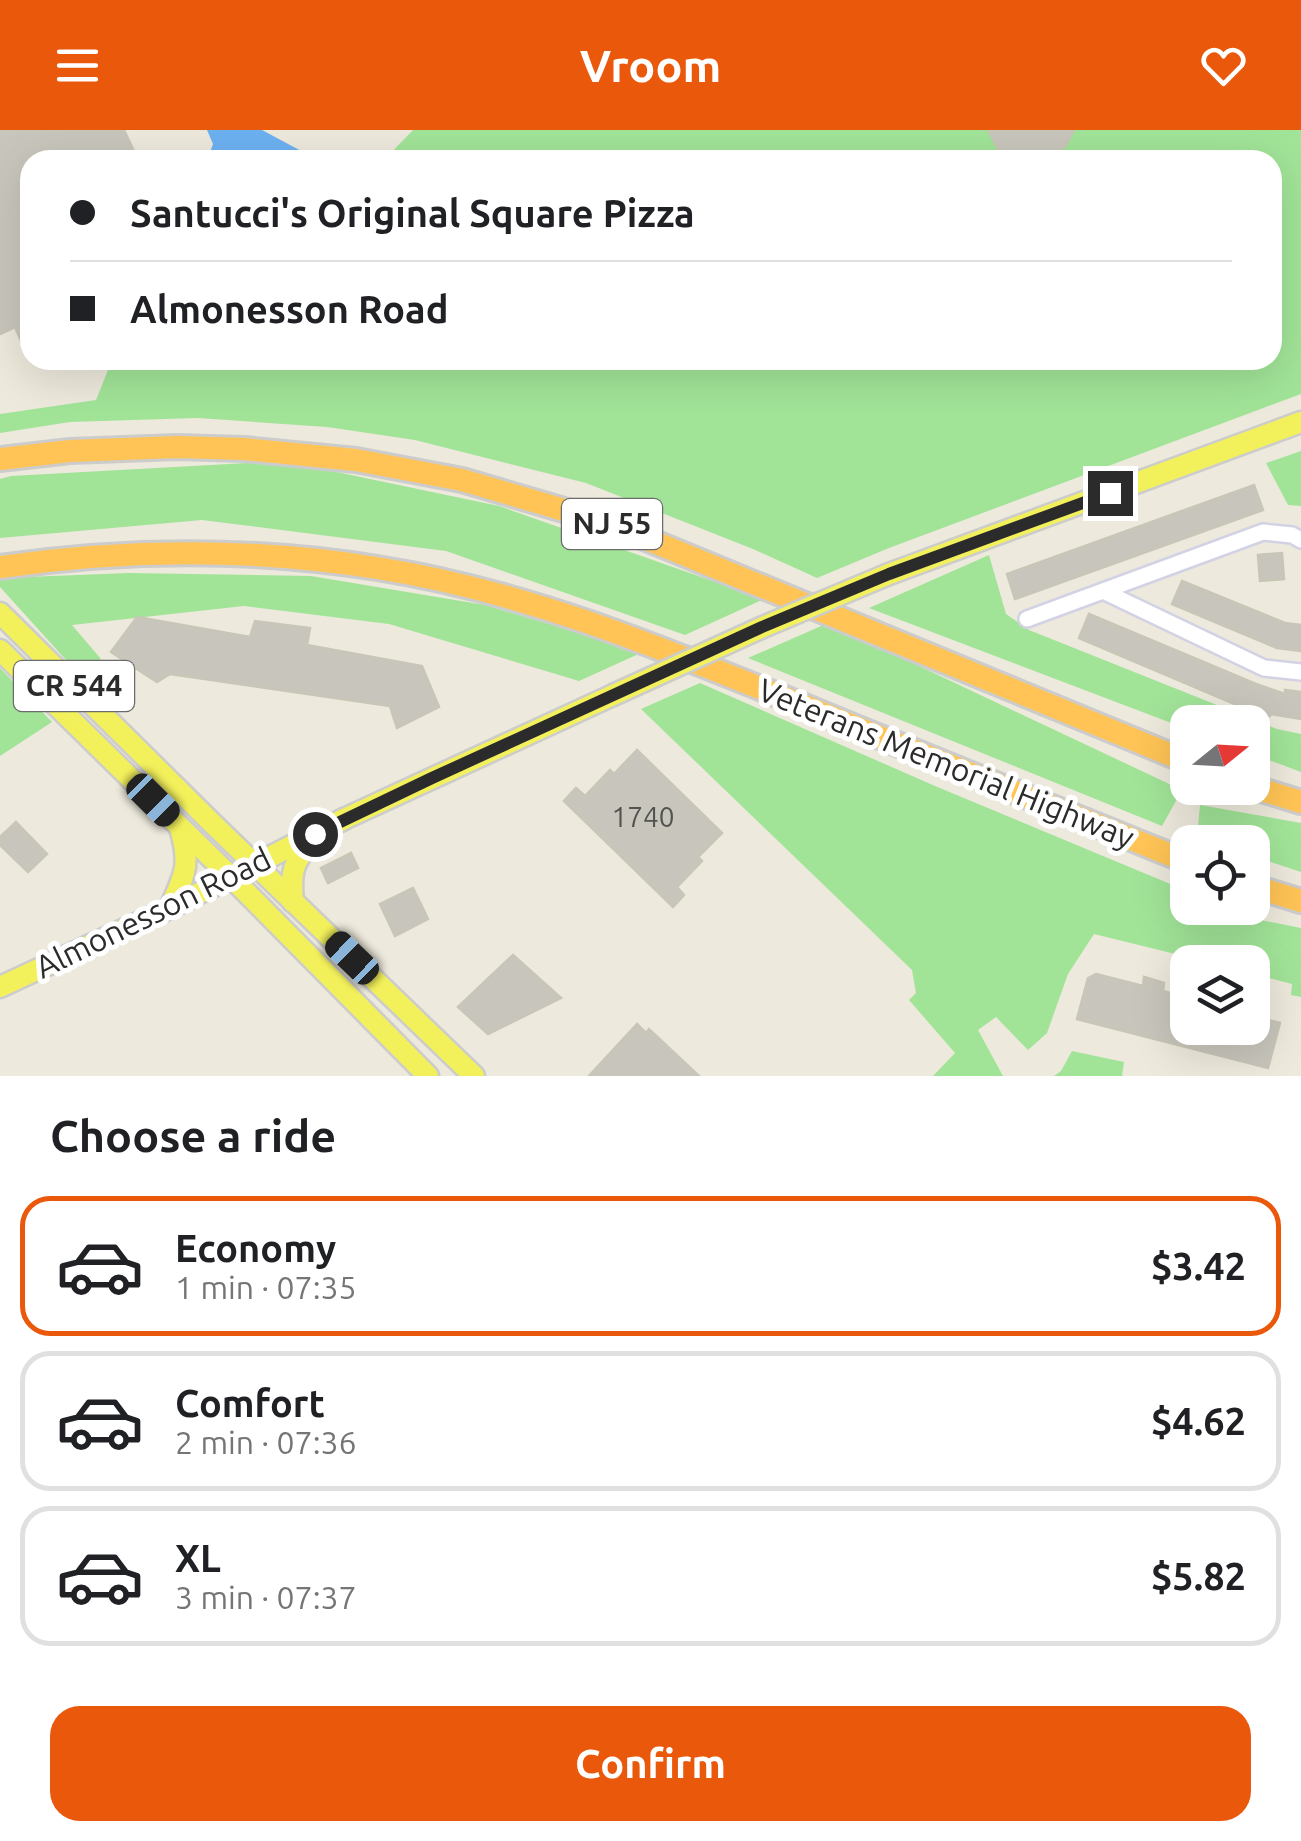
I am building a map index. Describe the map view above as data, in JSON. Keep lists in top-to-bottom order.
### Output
{
  "streets": {
    "highway": ["NJ 55", "Veterans Memorial Highway"],
    "main road": ["CR 544", "Almonesson Road"]
  },
  "crossings": [
    ["CR 544", "Almonesson Road"]
  ],
  "house_numbers": ["1740"],
  "north": "right",
  "page": {
    "header": "Vroom",
    "banner": ["Santucci's Original Square Pizza", "Almonesson Road"],
    "heading": "Choose a ride",
    "list": [
      {
        "name": "Economy",
        "note": "1 min · 07:35",
        "value": "$3.42"
      },
      {
        "name": "Comfort",
        "note": "2 min · 07:36",
        "value": "$4.62"
      },
      {
        "name": "XL",
        "note": "3 min · 07:37",
        "value": "$5.82"
      }
    ],
    "buttons": "Confirm"
  }
}
